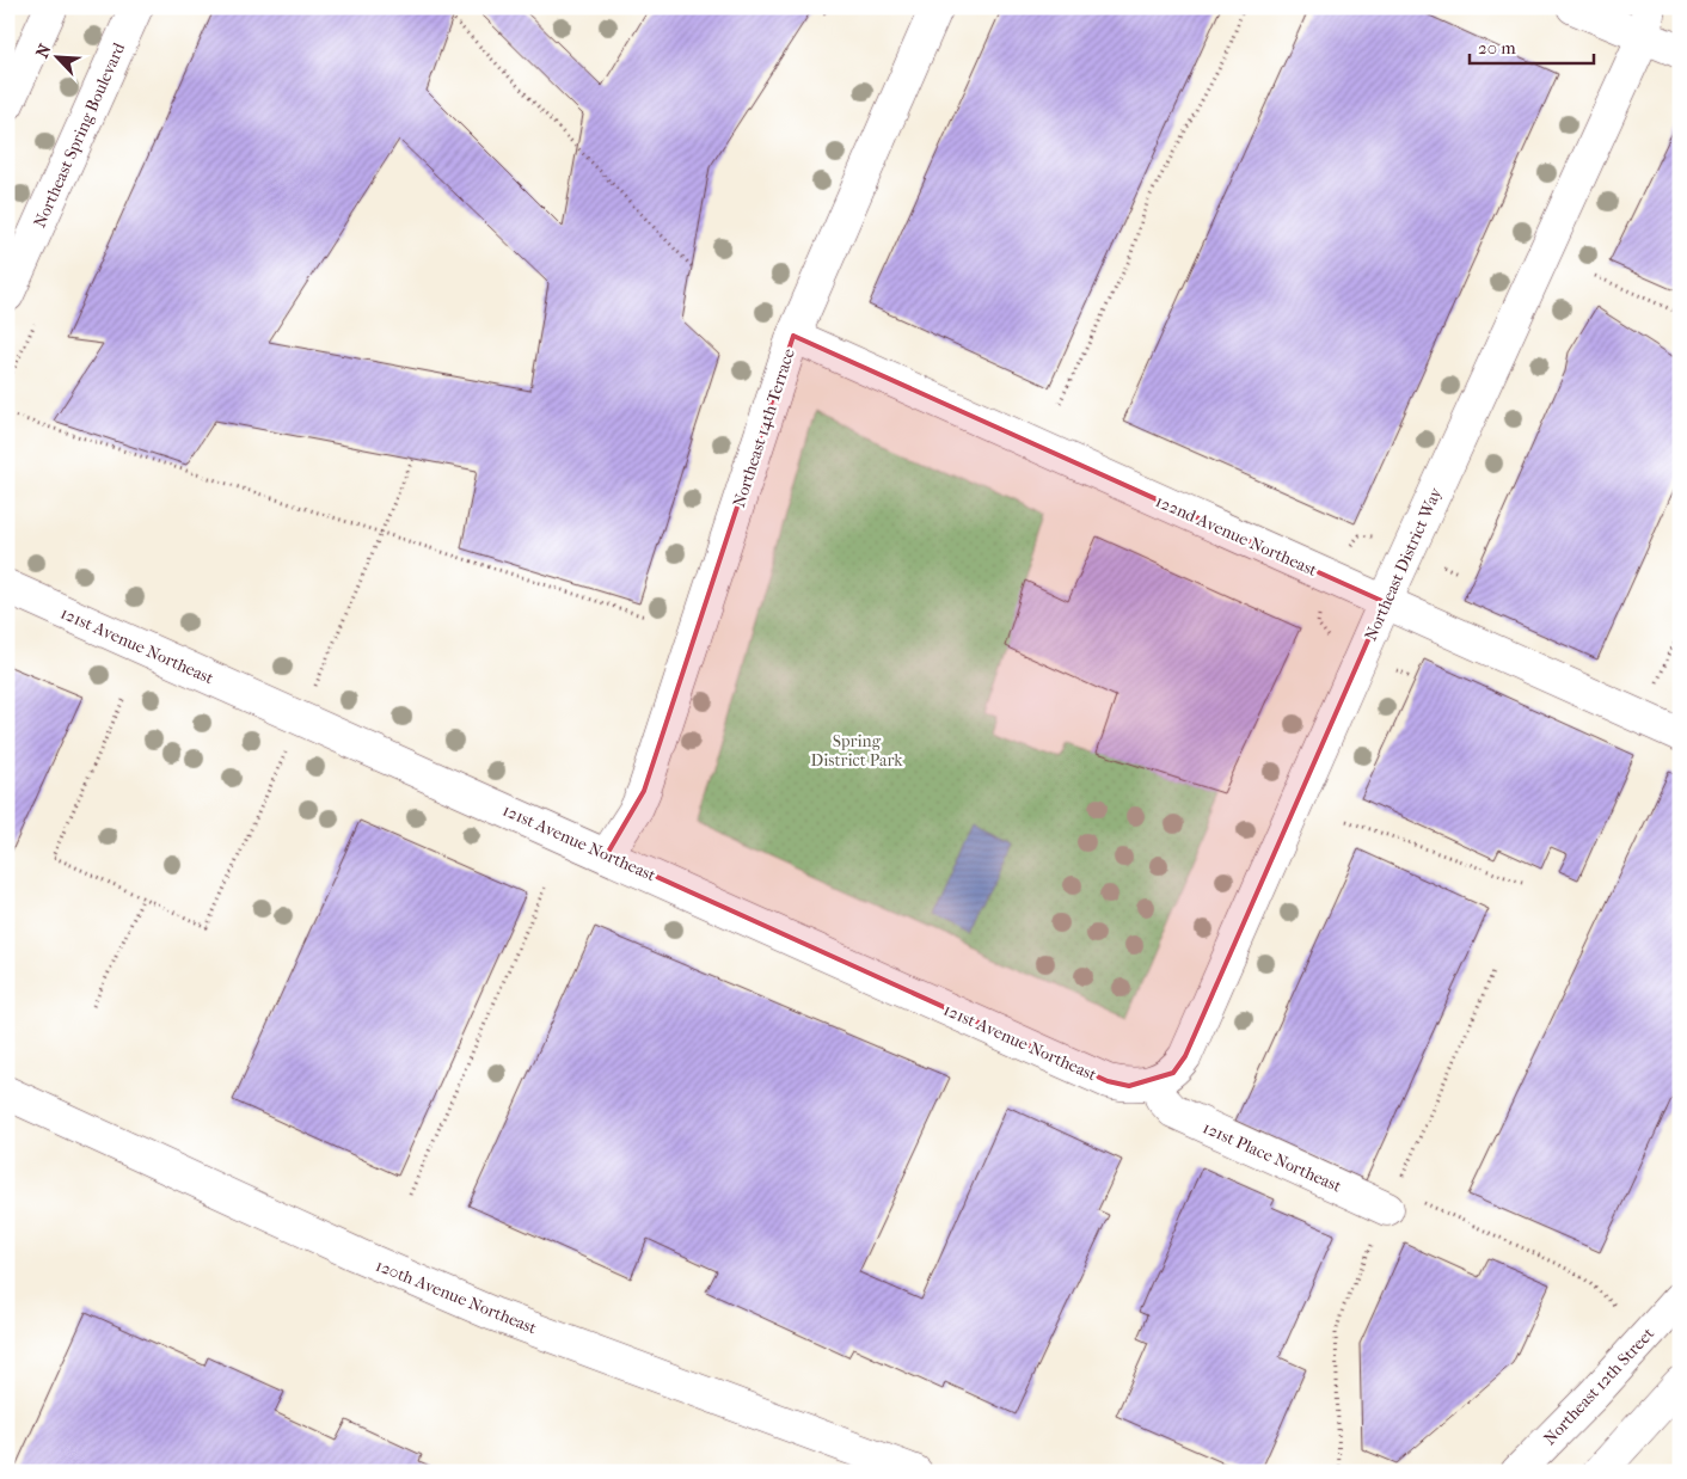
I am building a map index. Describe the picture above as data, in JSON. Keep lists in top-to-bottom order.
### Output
{
  "streets": {
    "street": [
      "Northeast Spring Boulevard",
      "Northeast 14th Terrace",
      "122nd Avenue Northeast",
      "Northeast District Way",
      "121st Avenue Northeast",
      "121st Place Northeast",
      "120th Avenue Northeast",
      "Northeast 12th Street"
    ]
  },
  "crossings": [
    ["Northeast 14th Terrace", "122nd Avenue Northeast"],
    ["Northeast 14th Terrace", "121st Avenue Northeast"],
    ["122nd Avenue Northeast", "Northeast District Way"],
    ["Northeast District Way", "121st Avenue Northeast"],
    ["Northeast District Way", "121st Place Northeast"],
    ["121st Avenue Northeast", "121st Place Northeast"]
  ],
  "parks": ["Spring District Park"],
  "scale_bar": "20 m",
  "north": "top left"
}
